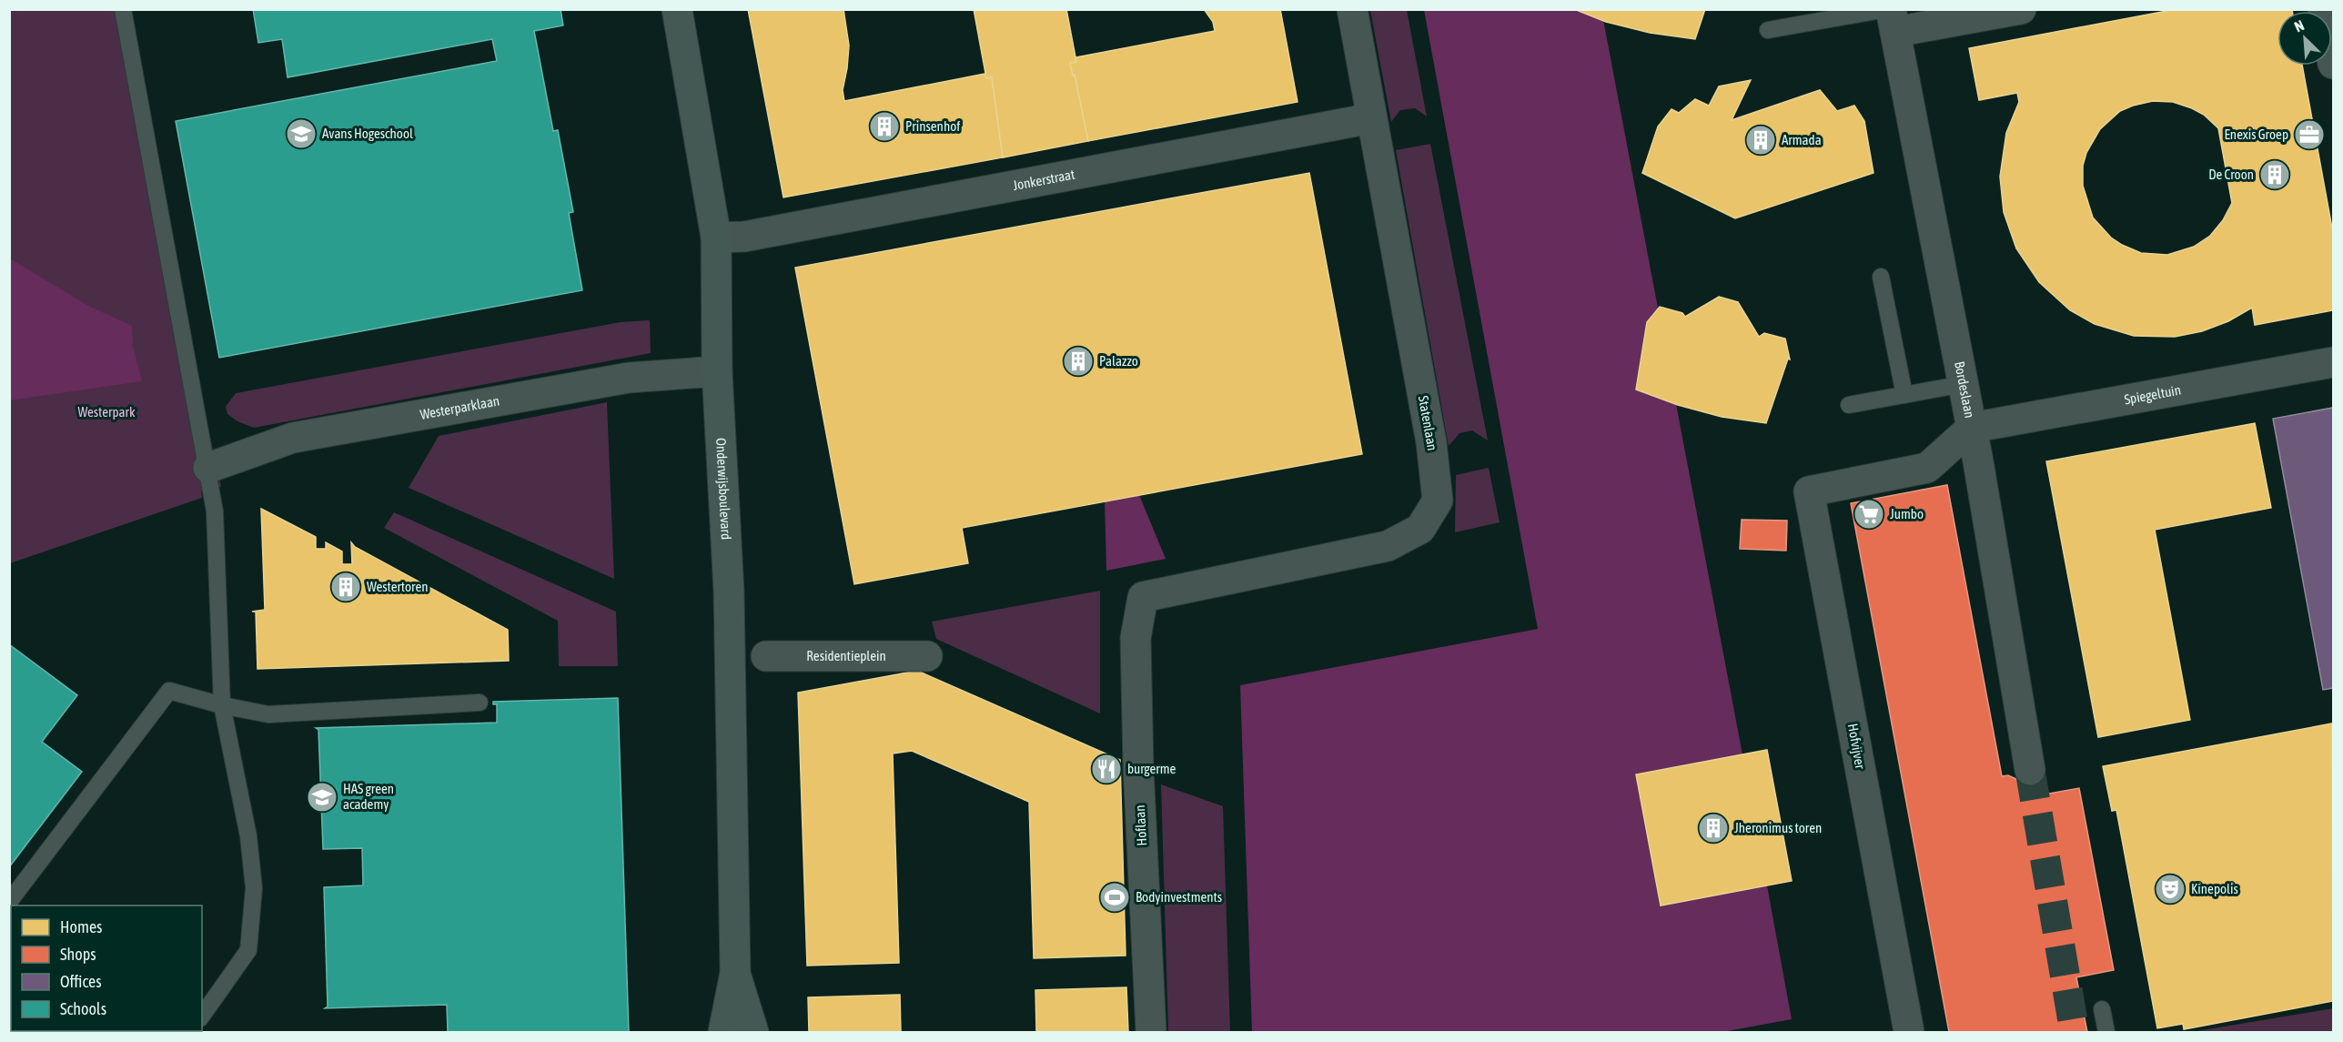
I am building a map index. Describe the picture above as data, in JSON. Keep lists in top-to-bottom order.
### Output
{
  "streets": {
    "street": [
      "Jonkerstraat",
      "Bordeslaan",
      "Spiegeltuin",
      "Westerparklaan",
      "Statenlaan",
      "Onderwijsboulevard",
      "Residentieplein",
      "Hofvijver",
      "Hoflaan"
    ]
  },
  "crossings": [
    ["Jonkerstraat", "Statenlaan"],
    ["Jonkerstraat", "Onderwijsboulevard"],
    ["Bordeslaan", "Spiegeltuin"],
    ["Bordeslaan", "Hofvijver"],
    ["Spiegeltuin", "Hofvijver"],
    ["Westerparklaan", "Onderwijsboulevard"],
    ["Statenlaan", "Hoflaan"]
  ],
  "parks": ["Westerpark"],
  "places": {
    "building": [
      "Prinsenhof",
      "Armada",
      "De Croon",
      "Palazzo",
      "Westertoren",
      "Jheronimus toren"
    ],
    "school or university": ["Avans Hogeschool", "HAS green academy"],
    "office": ["Enexis Groep"],
    "supermarket": ["Jumbo"],
    "restaurant": ["burgerme"],
    "theatre": ["Kinepolis"],
    "sports": ["Bodyinvestments"]
  },
  "legend": [
    "Homes",
    "Shops",
    "Offices",
    "Schools"
  ],
  "north": "top left"
}
